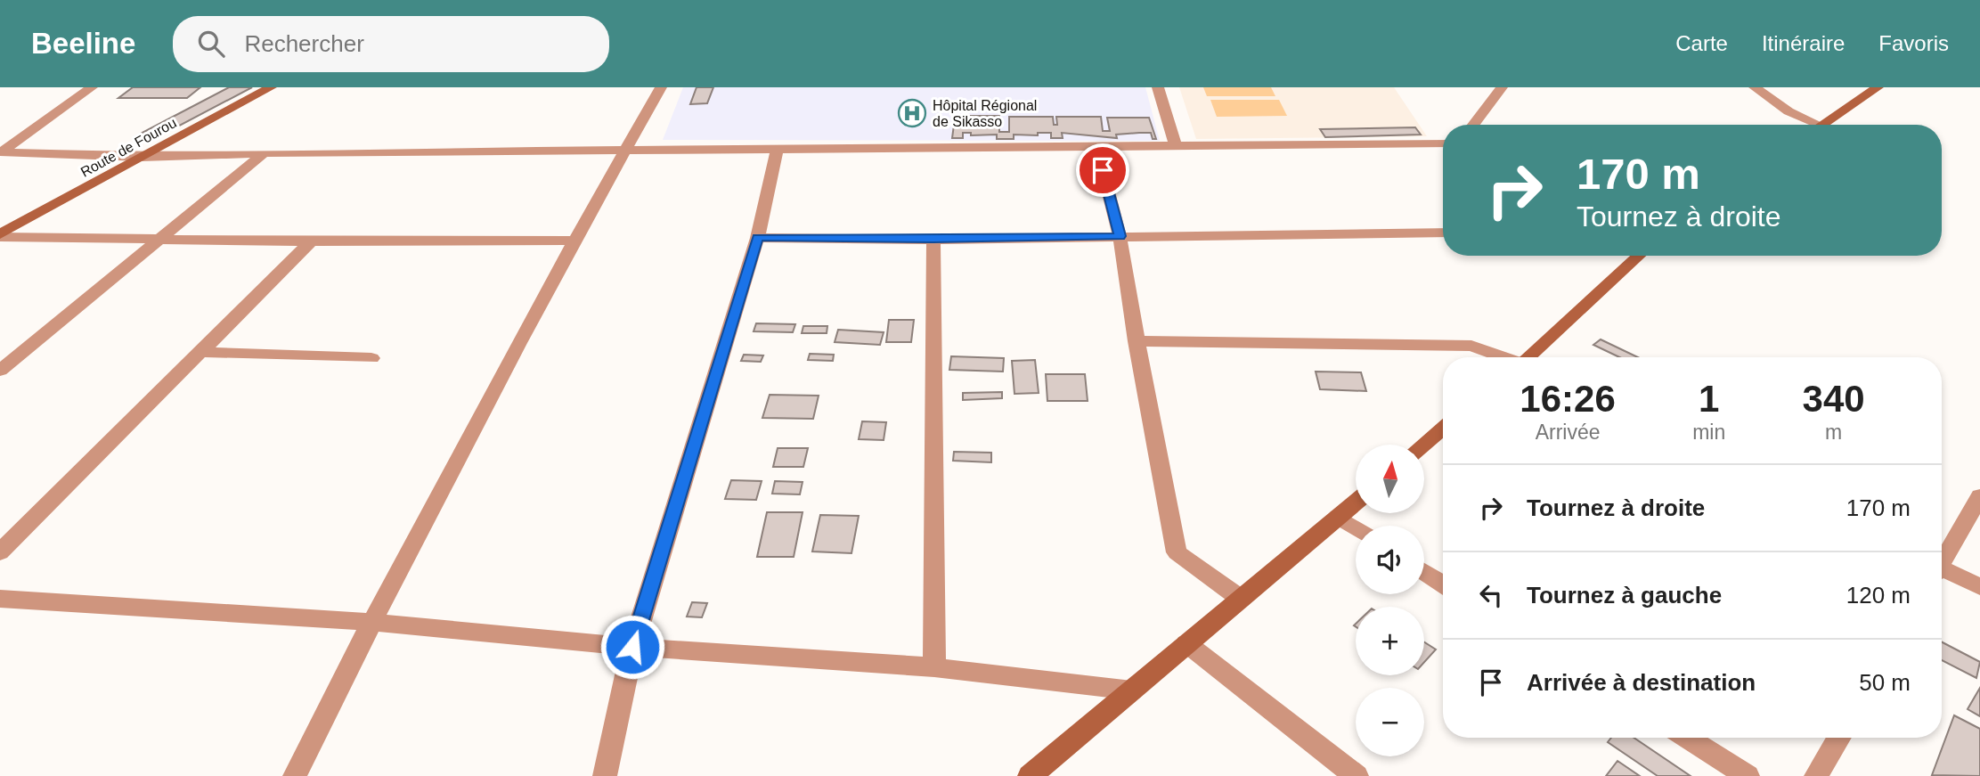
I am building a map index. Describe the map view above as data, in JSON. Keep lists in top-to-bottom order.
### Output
{
  "streets": {
    "street": ["Route de Fourou"]
  },
  "places": {
    "hospital": ["Hôpital Régional de Sikasso"]
  },
  "north": "top",
  "page": {
    "header": "Beeline",
    "search": "Rechercher",
    "nav": ["Carte", "Itinéraire", "Favoris"],
    "turn": ["170 m", "Tournez à droite"],
    "eta": [
      "16:26",
      "Arrivée",
      "1",
      "min",
      "340",
      "m"
    ],
    "map_buttons": ["+", "−"],
    "list": [
      {
        "name": "Tournez à droite",
        "value": "170 m"
      },
      {
        "name": "Tournez à gauche",
        "value": "120 m"
      },
      {
        "name": "Arrivée à destination",
        "value": "50 m"
      }
    ]
  }
}
